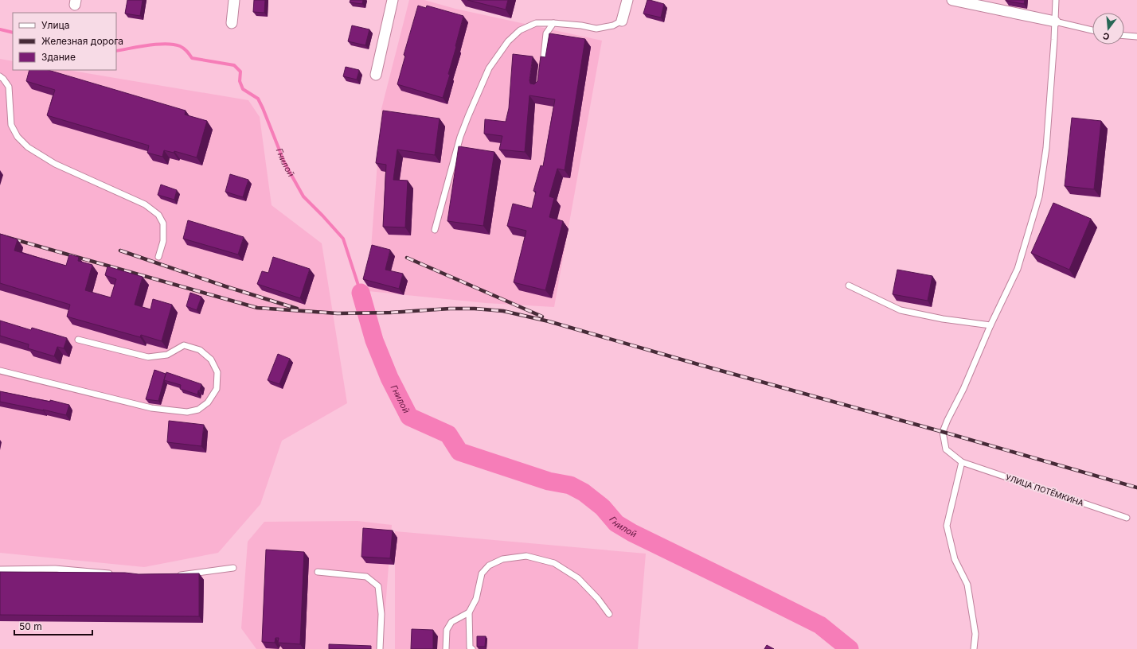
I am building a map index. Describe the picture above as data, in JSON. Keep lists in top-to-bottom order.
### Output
{
  "streets": {
    "lane": ["УЛИЦА ПОТЁМКИНА"]
  },
  "water": ["Гнилой"],
  "legend": ["Улица", "Железная дорога", "Здание"],
  "scale_bar": "50 m",
  "north": "bottom"
}
